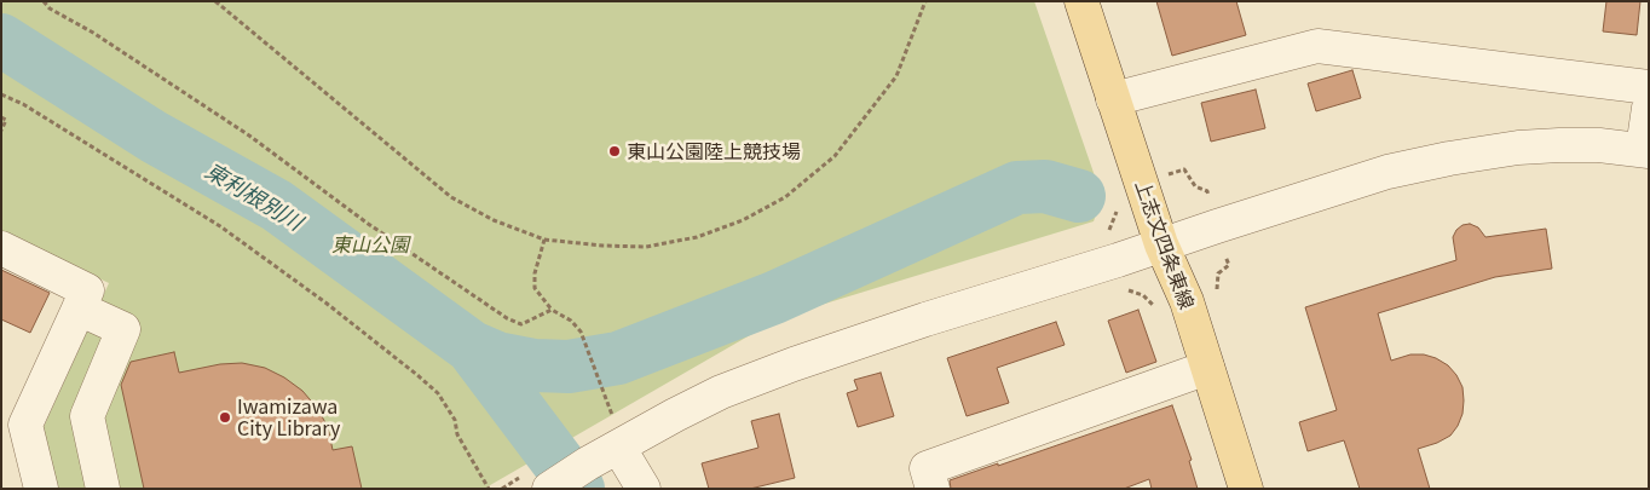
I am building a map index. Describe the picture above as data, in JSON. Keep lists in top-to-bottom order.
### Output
{
  "streets": {
    "main road": ["上志文四条東線"]
  },
  "water": ["東利根別川"],
  "parks": ["東山公園"],
  "places": ["東山公園陸上競技場", "Iwamizawa City Library"]
}
